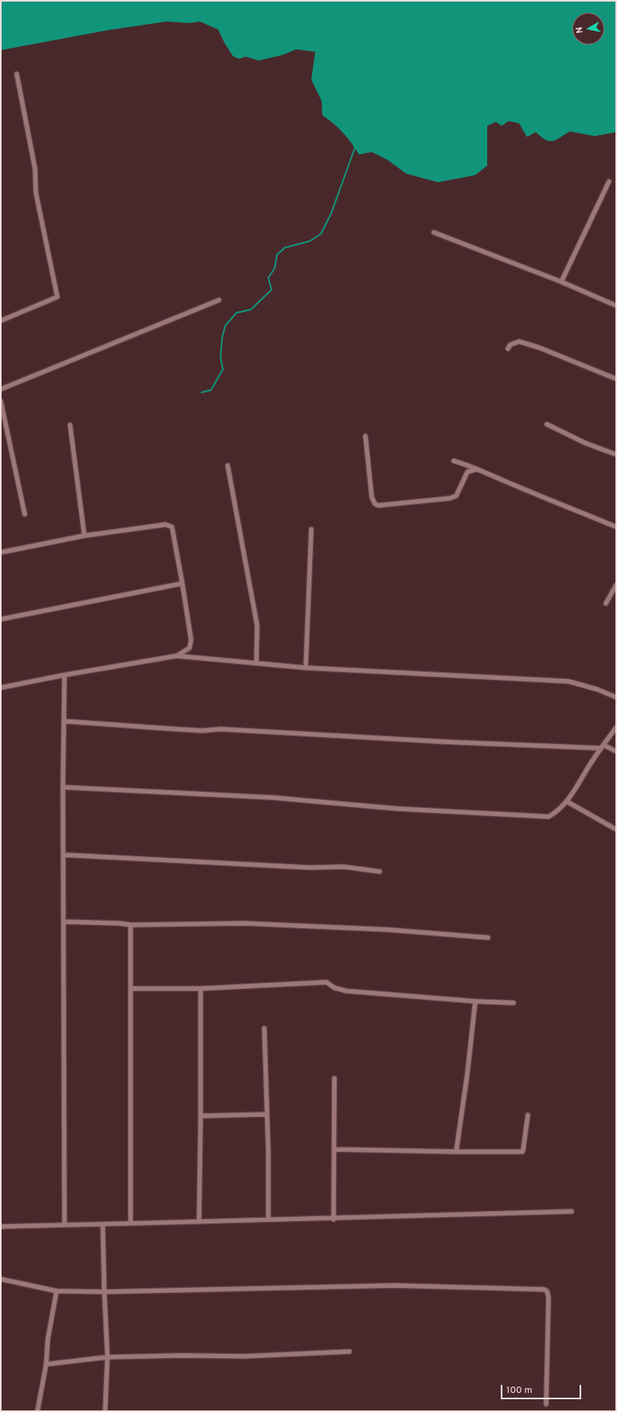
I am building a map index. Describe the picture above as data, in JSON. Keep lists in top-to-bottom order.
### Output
{
  "scale_bar": "100 m",
  "north": "left"
}
